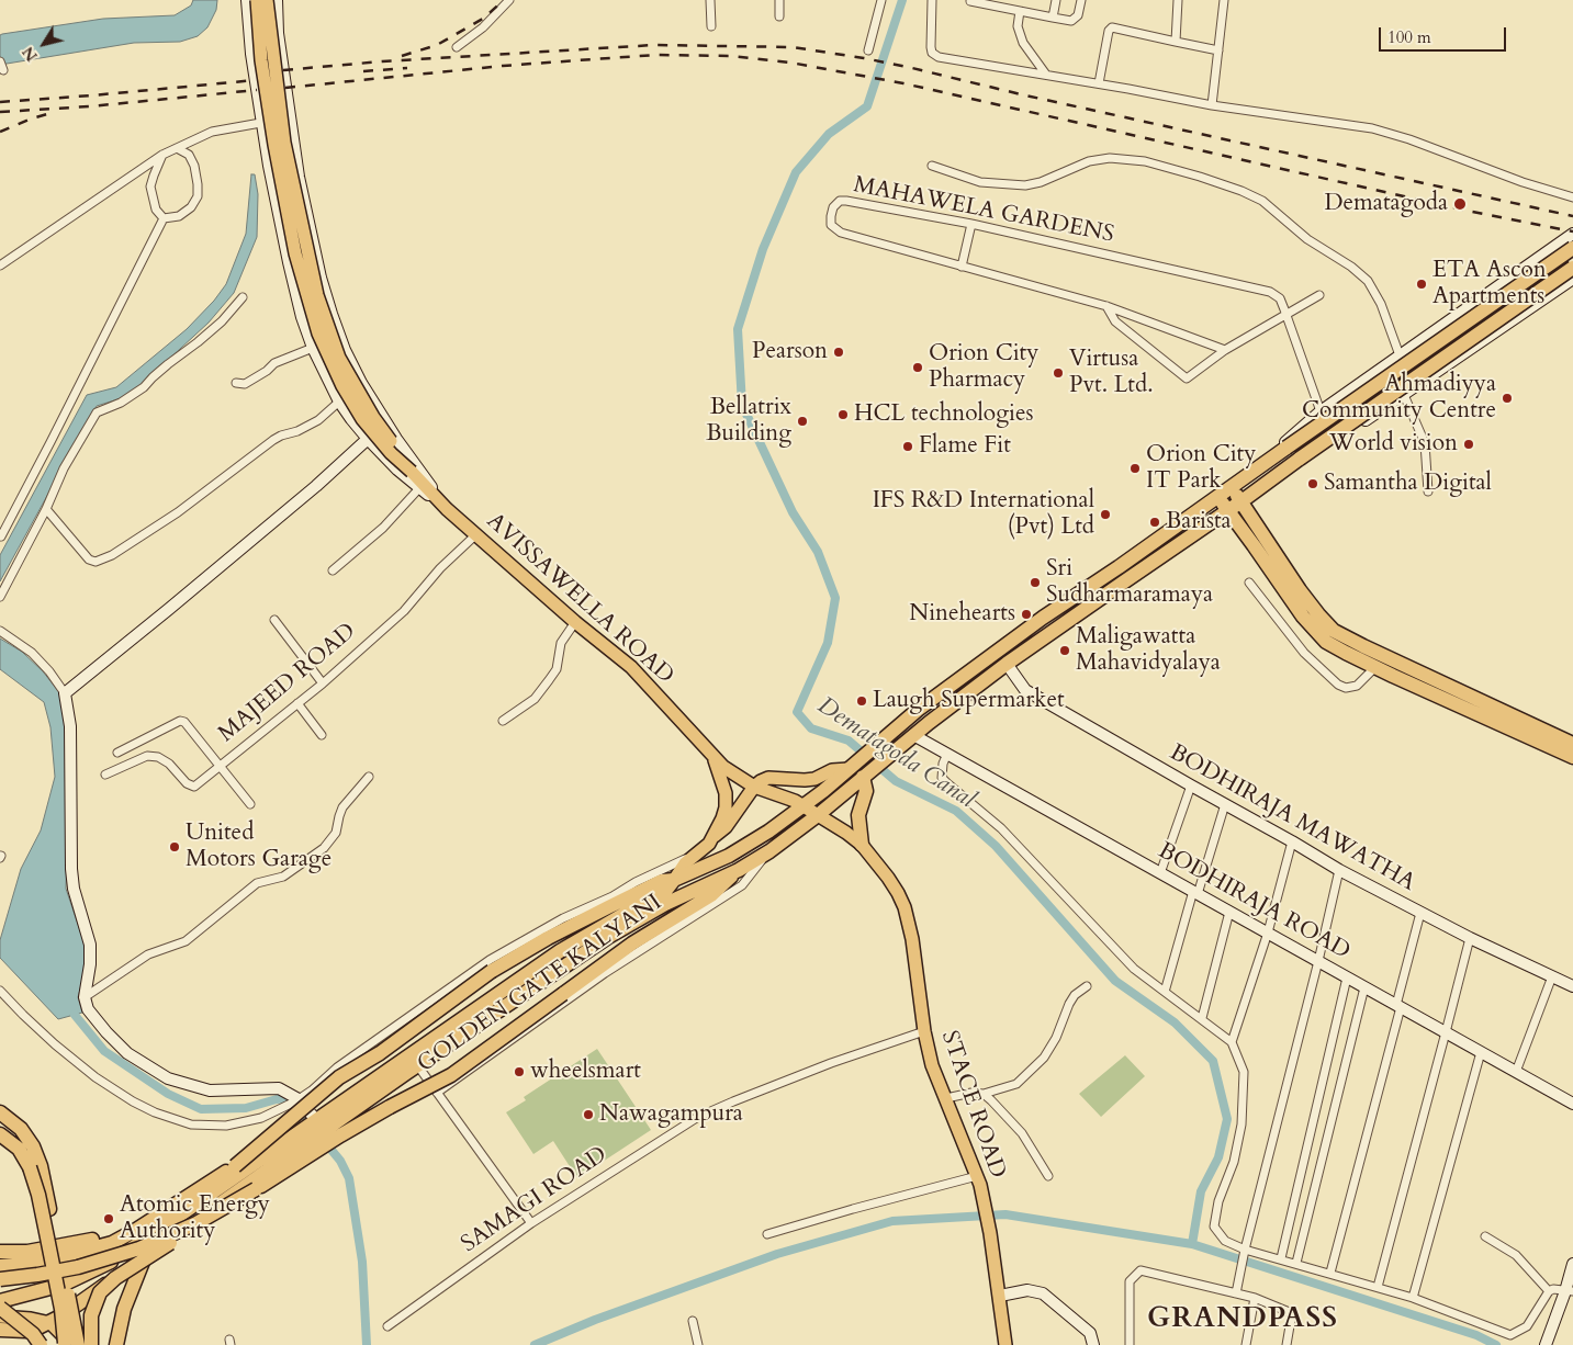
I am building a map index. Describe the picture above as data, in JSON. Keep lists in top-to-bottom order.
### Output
{
  "streets": {
    "highway": ["GOLDEN GATE KALYANI"],
    "main road": ["AVISSAWELLA ROAD", "STACE ROAD"],
    "street": [
      "MAHAWELA GARDENS",
      "MAJEED ROAD",
      "BODHIRAJA MAWATHA",
      "BODHIRAJA ROAD",
      "SAMAGI ROAD"
    ]
  },
  "crossings": [
    ["AVISSAWELLA ROAD", "MAJEED ROAD"],
    ["AVISSAWELLA ROAD", "STACE ROAD"],
    ["STACE ROAD", "SAMAGI ROAD"]
  ],
  "districts": ["GRANDPASS"],
  "water": ["Dematagoda Canal"],
  "places": [
    "Dematagoda",
    "ETA Ascon Apartments",
    "Pearson",
    "Orion City Pharmacy",
    "Virtusa Pvt. Ltd.",
    "Ahmadiyya Community Centre",
    "HCL technologies",
    "Bellatrix Building",
    "World vision",
    "Flame Fit",
    "Orion City IT Park",
    "Samantha Digital",
    "IFS R&D International (Pvt) Ltd",
    "Barista",
    "Sri Sudharmaramaya",
    "Ninehearts",
    "Maligawatta Mahavidyalaya",
    "Laugh Supermarket",
    "United Motors Garage",
    "wheelsmart",
    "Nawagampura",
    "Atomic Energy Authority"
  ],
  "scale_bar": "100 m",
  "north": "bottom left"
}
